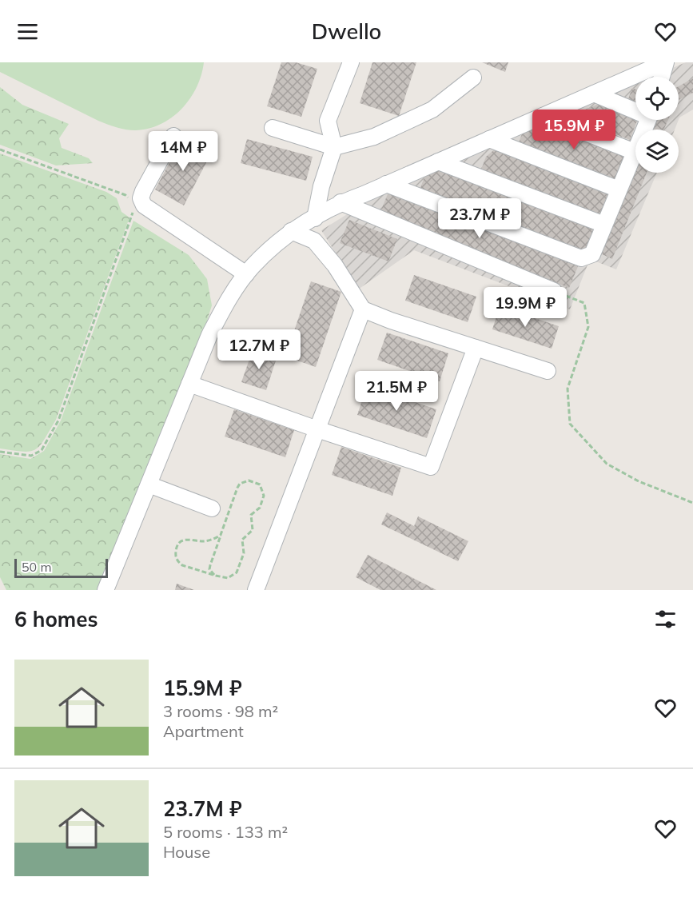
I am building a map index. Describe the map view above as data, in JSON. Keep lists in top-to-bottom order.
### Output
{
  "scale_bar": "50 m",
  "page": {
    "header": "Dwello",
    "price": [
      "15.9M ₽",
      "14M ₽",
      "23.7M ₽",
      "19.9M ₽",
      "12.7M ₽",
      "21.5M ₽"
    ],
    "scale": "50 m",
    "heading": "6 homes",
    "list": [
      {
        "name": "15.9M ₽",
        "note": "3 rooms · 98 m² · Apartment"
      },
      {
        "name": "23.7M ₽",
        "note": "5 rooms · 133 m² · House"
      }
    ]
  }
}
